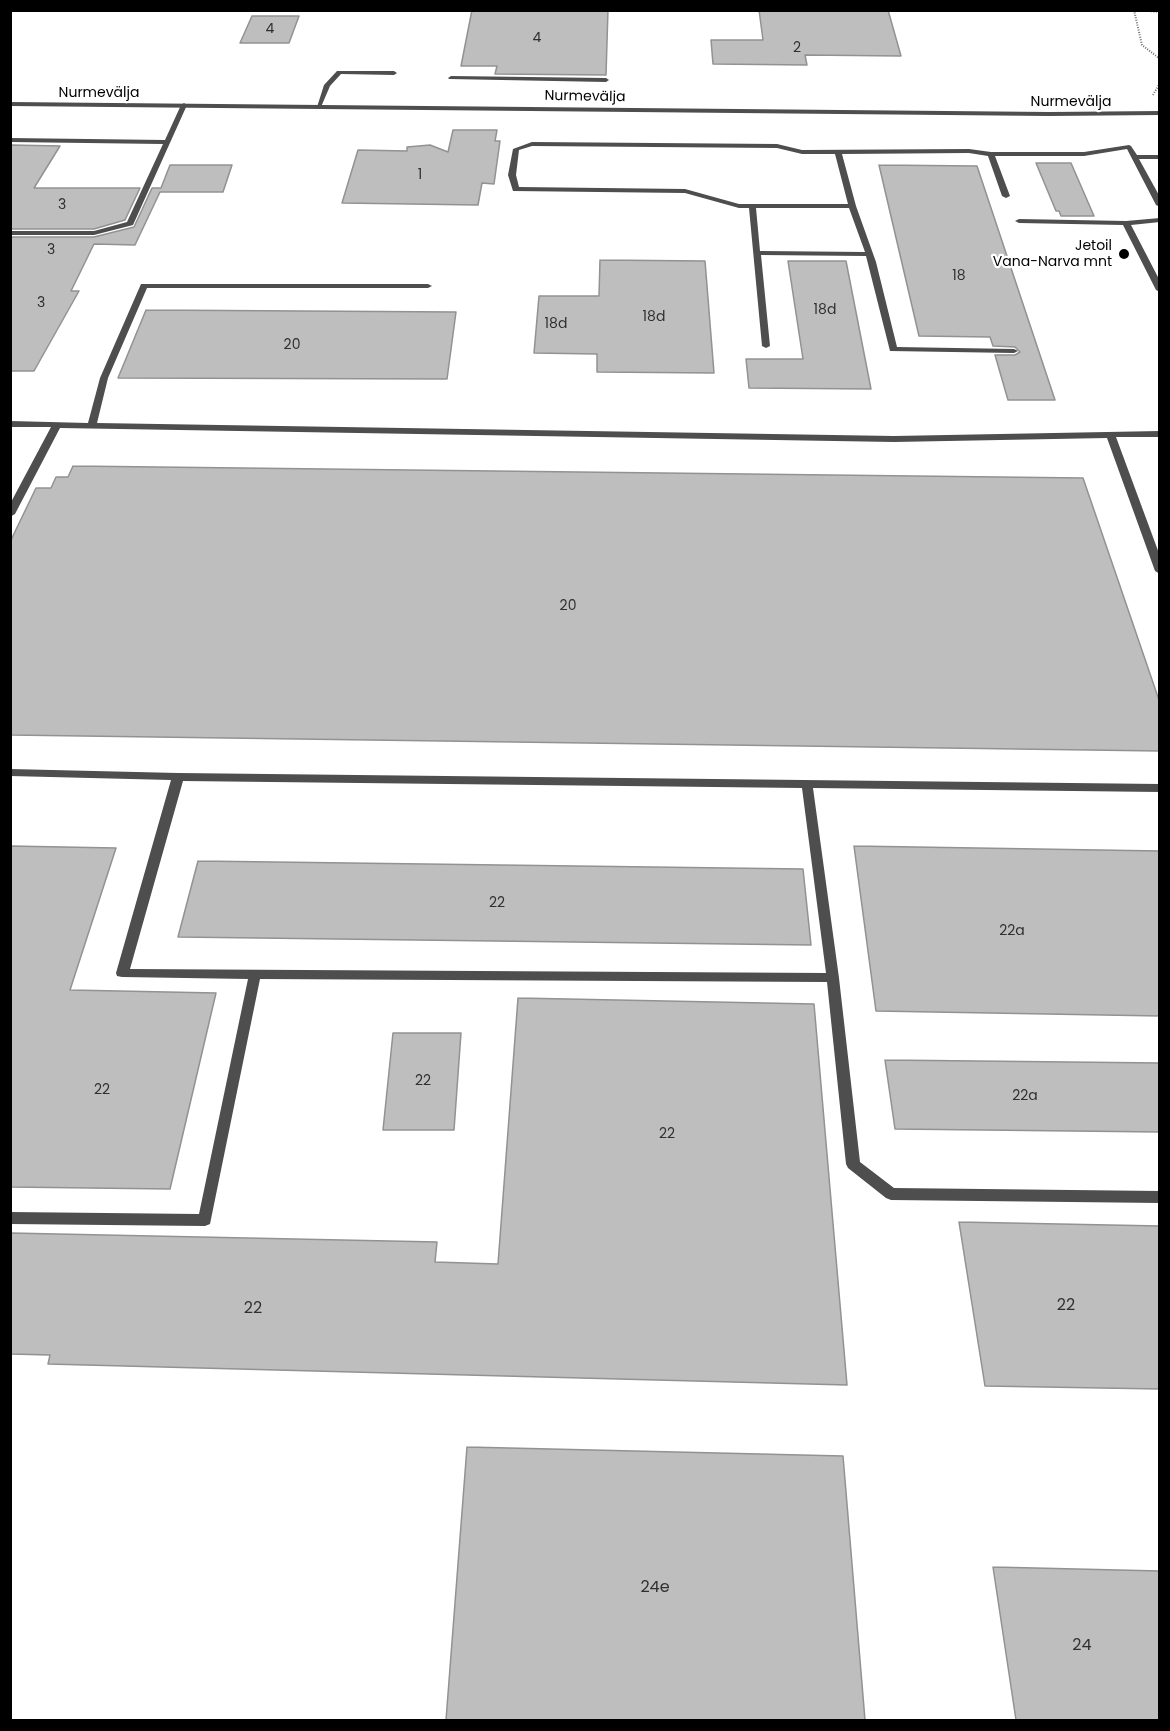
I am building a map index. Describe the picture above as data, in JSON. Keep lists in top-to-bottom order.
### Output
{
  "streets": {
    "street": ["Nurmevälja"]
  },
  "places": ["Jetoil Vana-Narva mnt"],
  "house_numbers": [
    "4",
    "4",
    "2",
    "1",
    "3",
    "3",
    "18",
    "3",
    "18d",
    "18d",
    "18d",
    "20",
    "20",
    "22",
    "22a",
    "22",
    "22",
    "22a",
    "22",
    "22",
    "22",
    "24e",
    "24"
  ]
}
